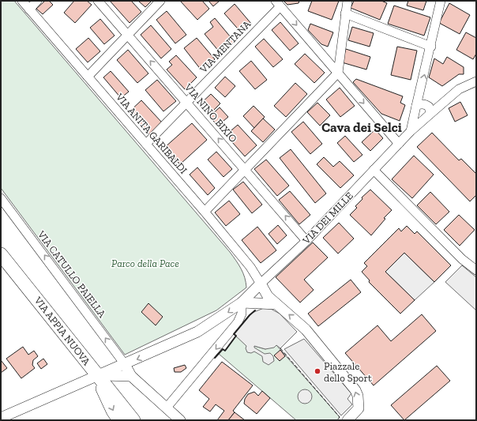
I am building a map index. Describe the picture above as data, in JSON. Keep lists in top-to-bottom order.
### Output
{
  "streets": {
    "main road": ["VIA APPIA NUOVA"],
    "street": [
      "VIA MENTANA",
      "VIA NINO BIXIO",
      "VIA ANITA GARIBALDI",
      "VIA DEI MILLE",
      "VIA CATULLO PAIELLA"
    ]
  },
  "crossings": [
    ["VIA MENTANA", "VIA NINO BIXIO"],
    ["VIA MENTANA", "VIA ANITA GARIBALDI"],
    ["VIA NINO BIXIO", "VIA DEI MILLE"],
    ["VIA ANITA GARIBALDI", "VIA DEI MILLE"],
    ["VIA DEI MILLE", "VIA CATULLO PAIELLA"],
    ["VIA DEI MILLE", "VIA APPIA NUOVA"]
  ],
  "one_way": ["VIA NINO BIXIO", "VIA CATULLO PAIELLA"],
  "districts": ["Cava dei Selci"],
  "parks": ["Parco della Pace"],
  "places": ["Piazzale dello Sport"]
}
